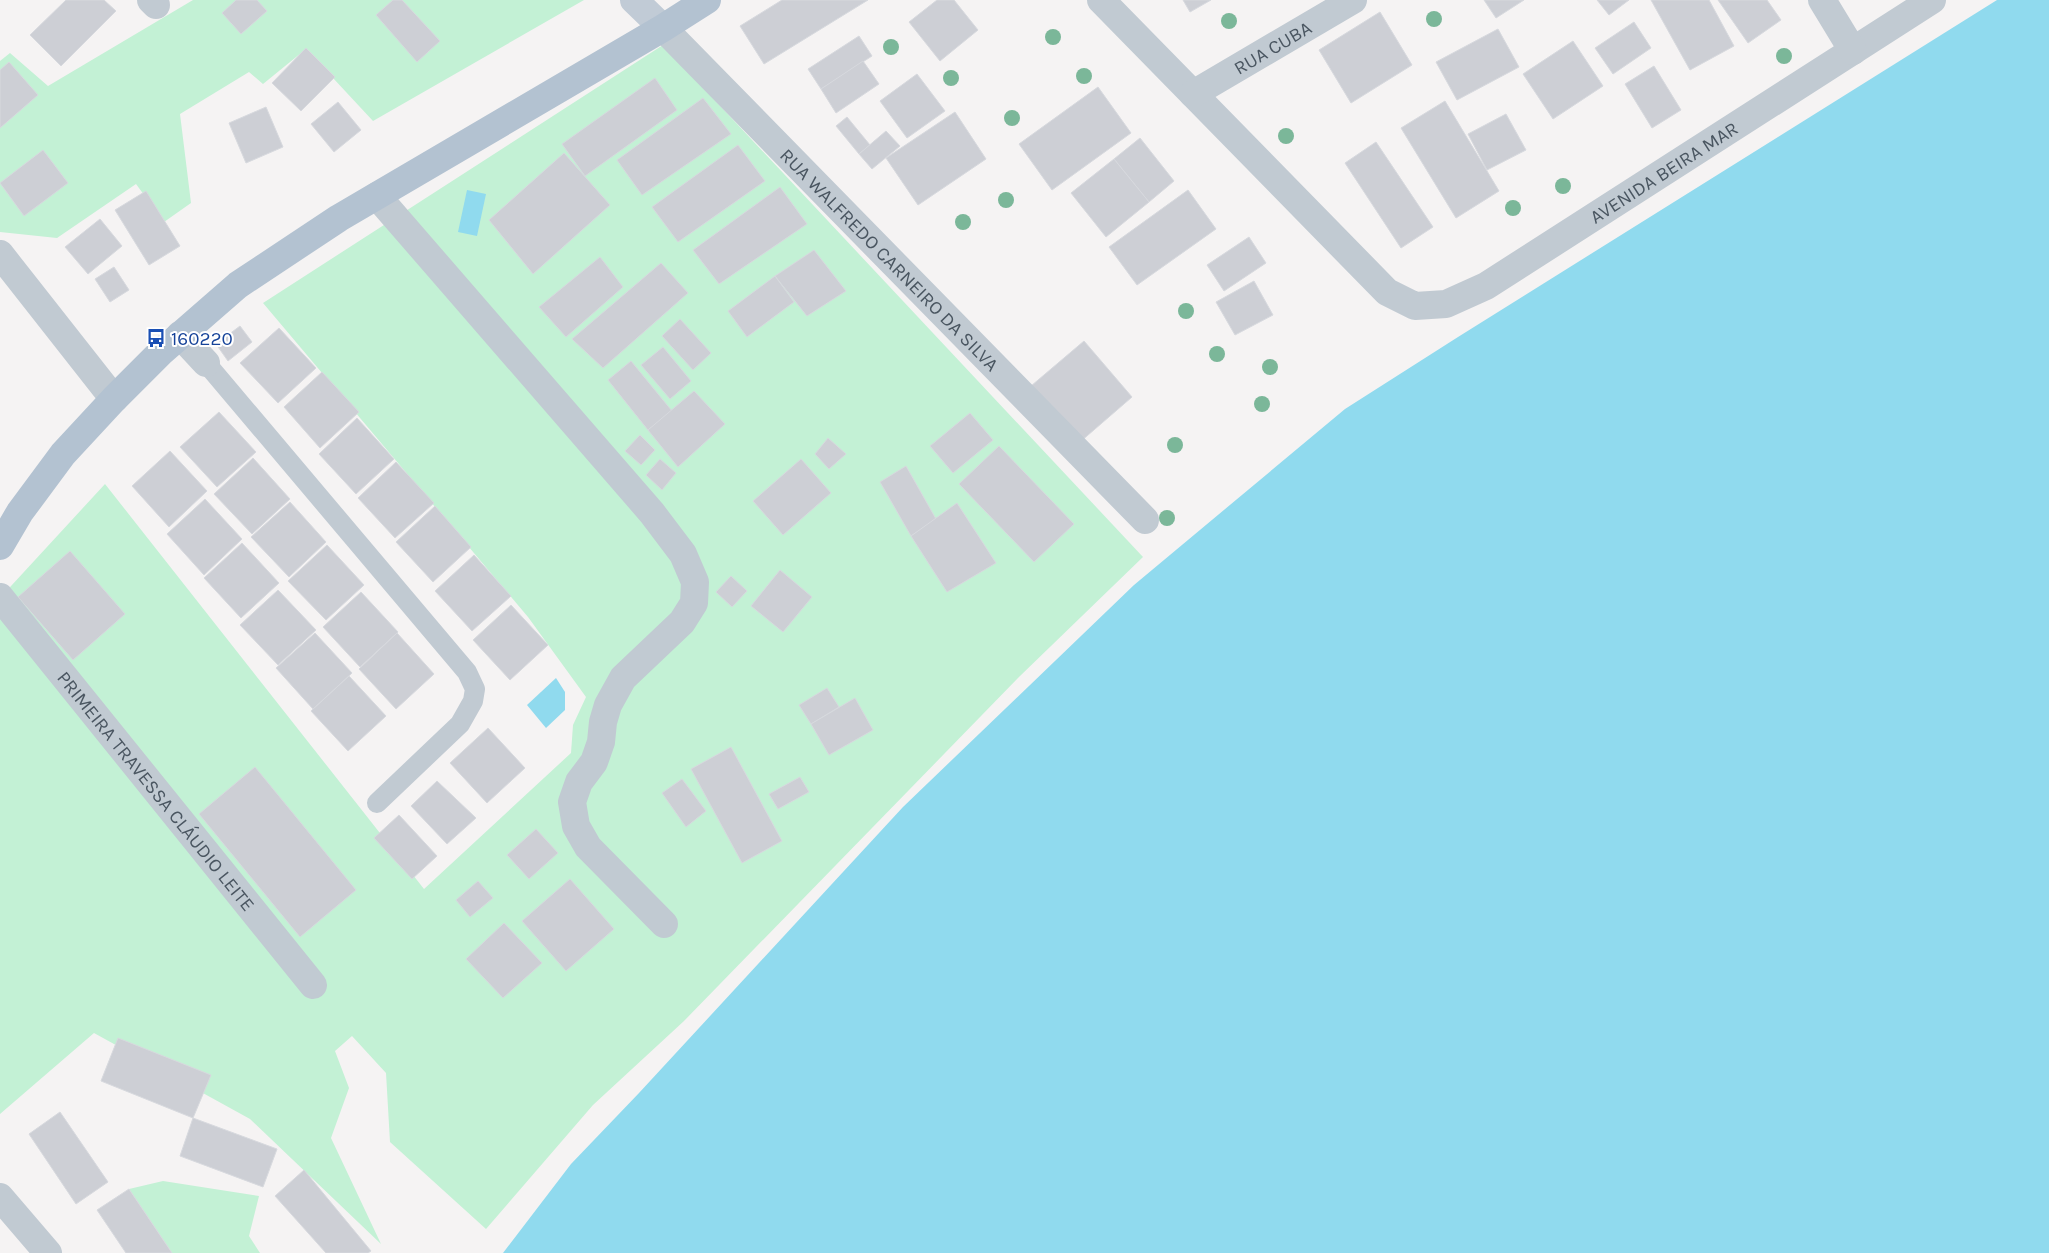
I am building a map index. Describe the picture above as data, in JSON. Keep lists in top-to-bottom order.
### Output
{
  "streets": {
    "main road": ["RUA WALFREDO CARNEIRO DA SILVA"],
    "street": ["RUA CUBA", "AVENIDA BEIRA MAR", "PRIMEIRA TRAVESSA CLÁUDIO LEITE"]
  },
  "crossings": [
    ["RUA CUBA", "AVENIDA BEIRA MAR"]
  ],
  "places": {
    "bus stop": ["160220"]
  }
}
